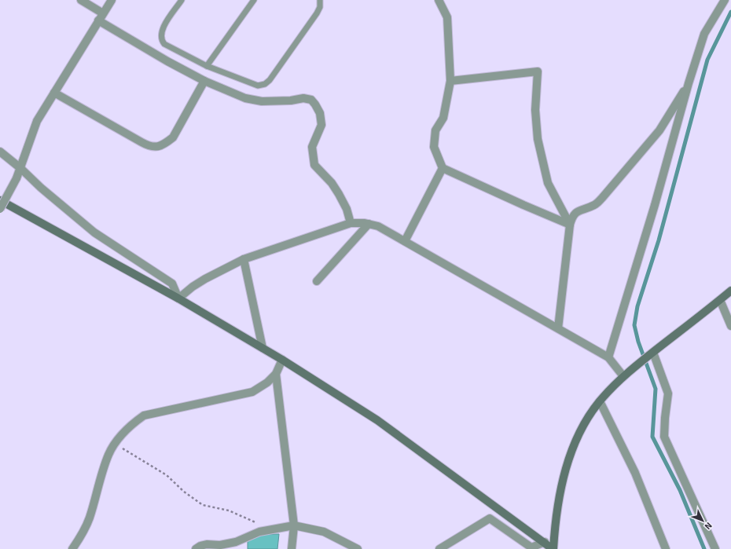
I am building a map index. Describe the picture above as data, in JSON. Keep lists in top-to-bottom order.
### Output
{
  "north": "bottom right"
}
